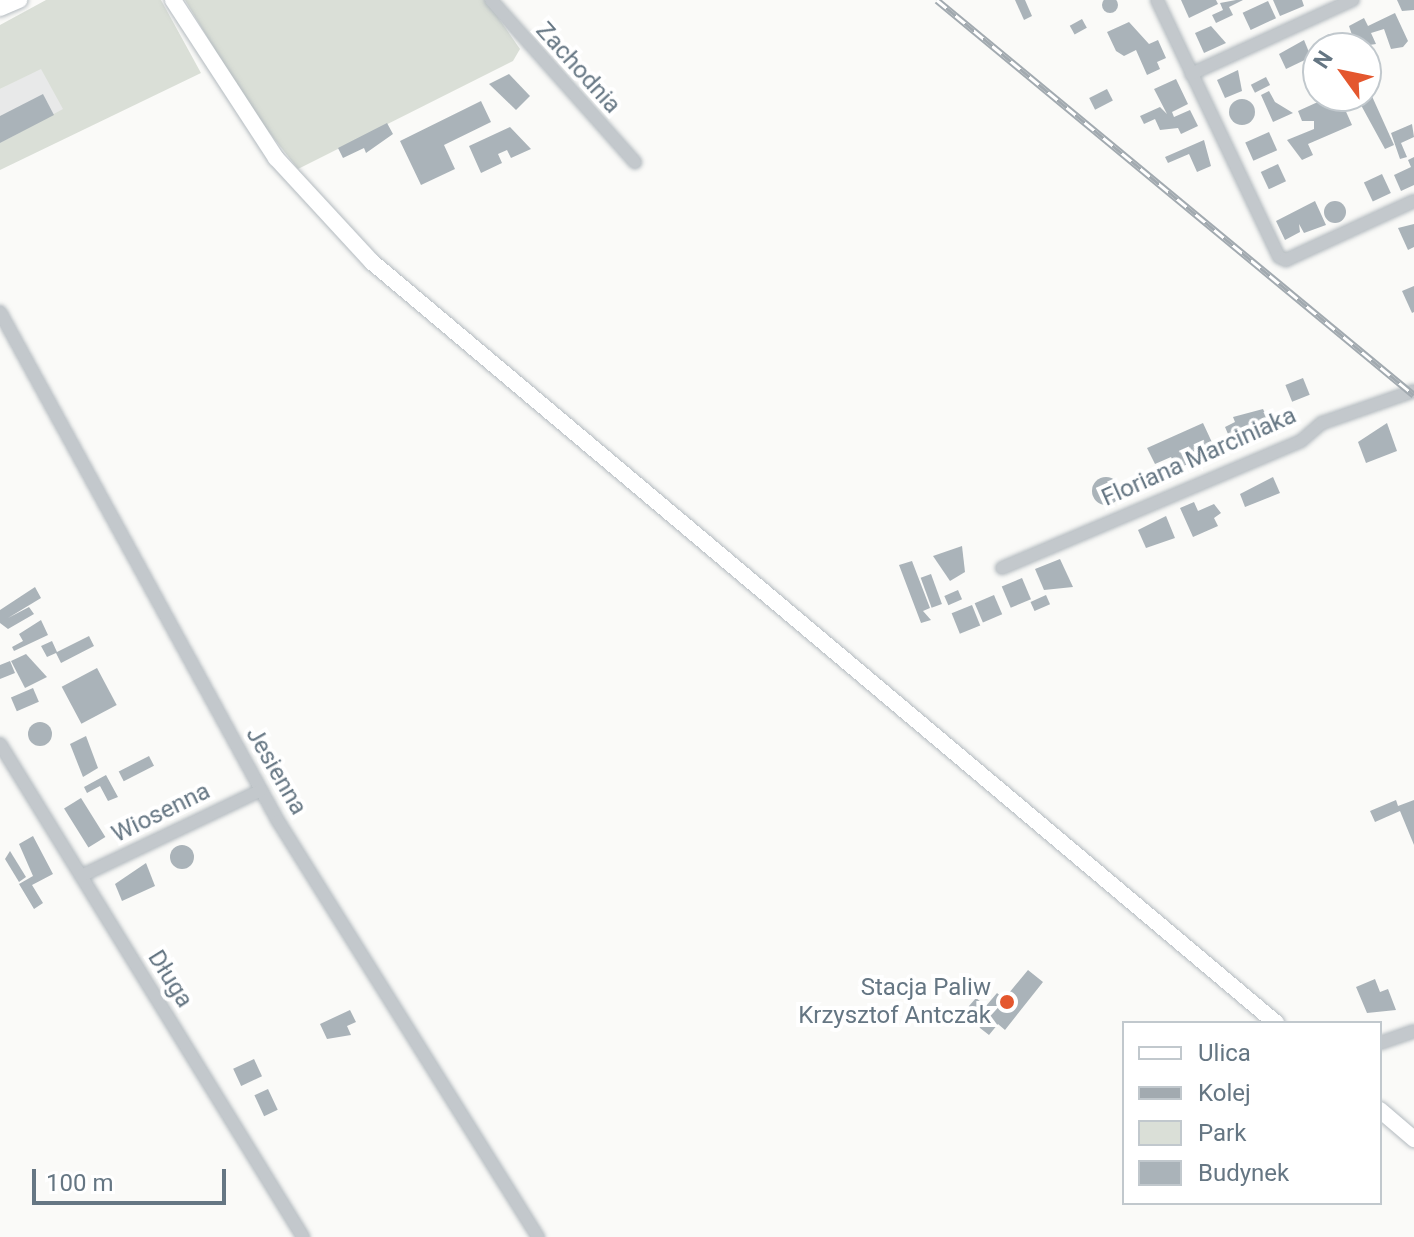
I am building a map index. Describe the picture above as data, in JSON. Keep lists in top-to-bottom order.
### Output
{
  "streets": {
    "street": [
      "Zachodnia",
      "Floriana Marciniaka",
      "Jesienna",
      "Wiosenna",
      "Długa"
    ]
  },
  "crossings": [
    ["Jesienna", "Wiosenna"],
    ["Wiosenna", "Długa"]
  ],
  "places": ["Stacja Paliw Krzysztof Antczak"],
  "legend": [
    "Ulica",
    "Kolej",
    "Park",
    "Budynek"
  ],
  "scale_bar": "100 m",
  "north": "top left"
}
